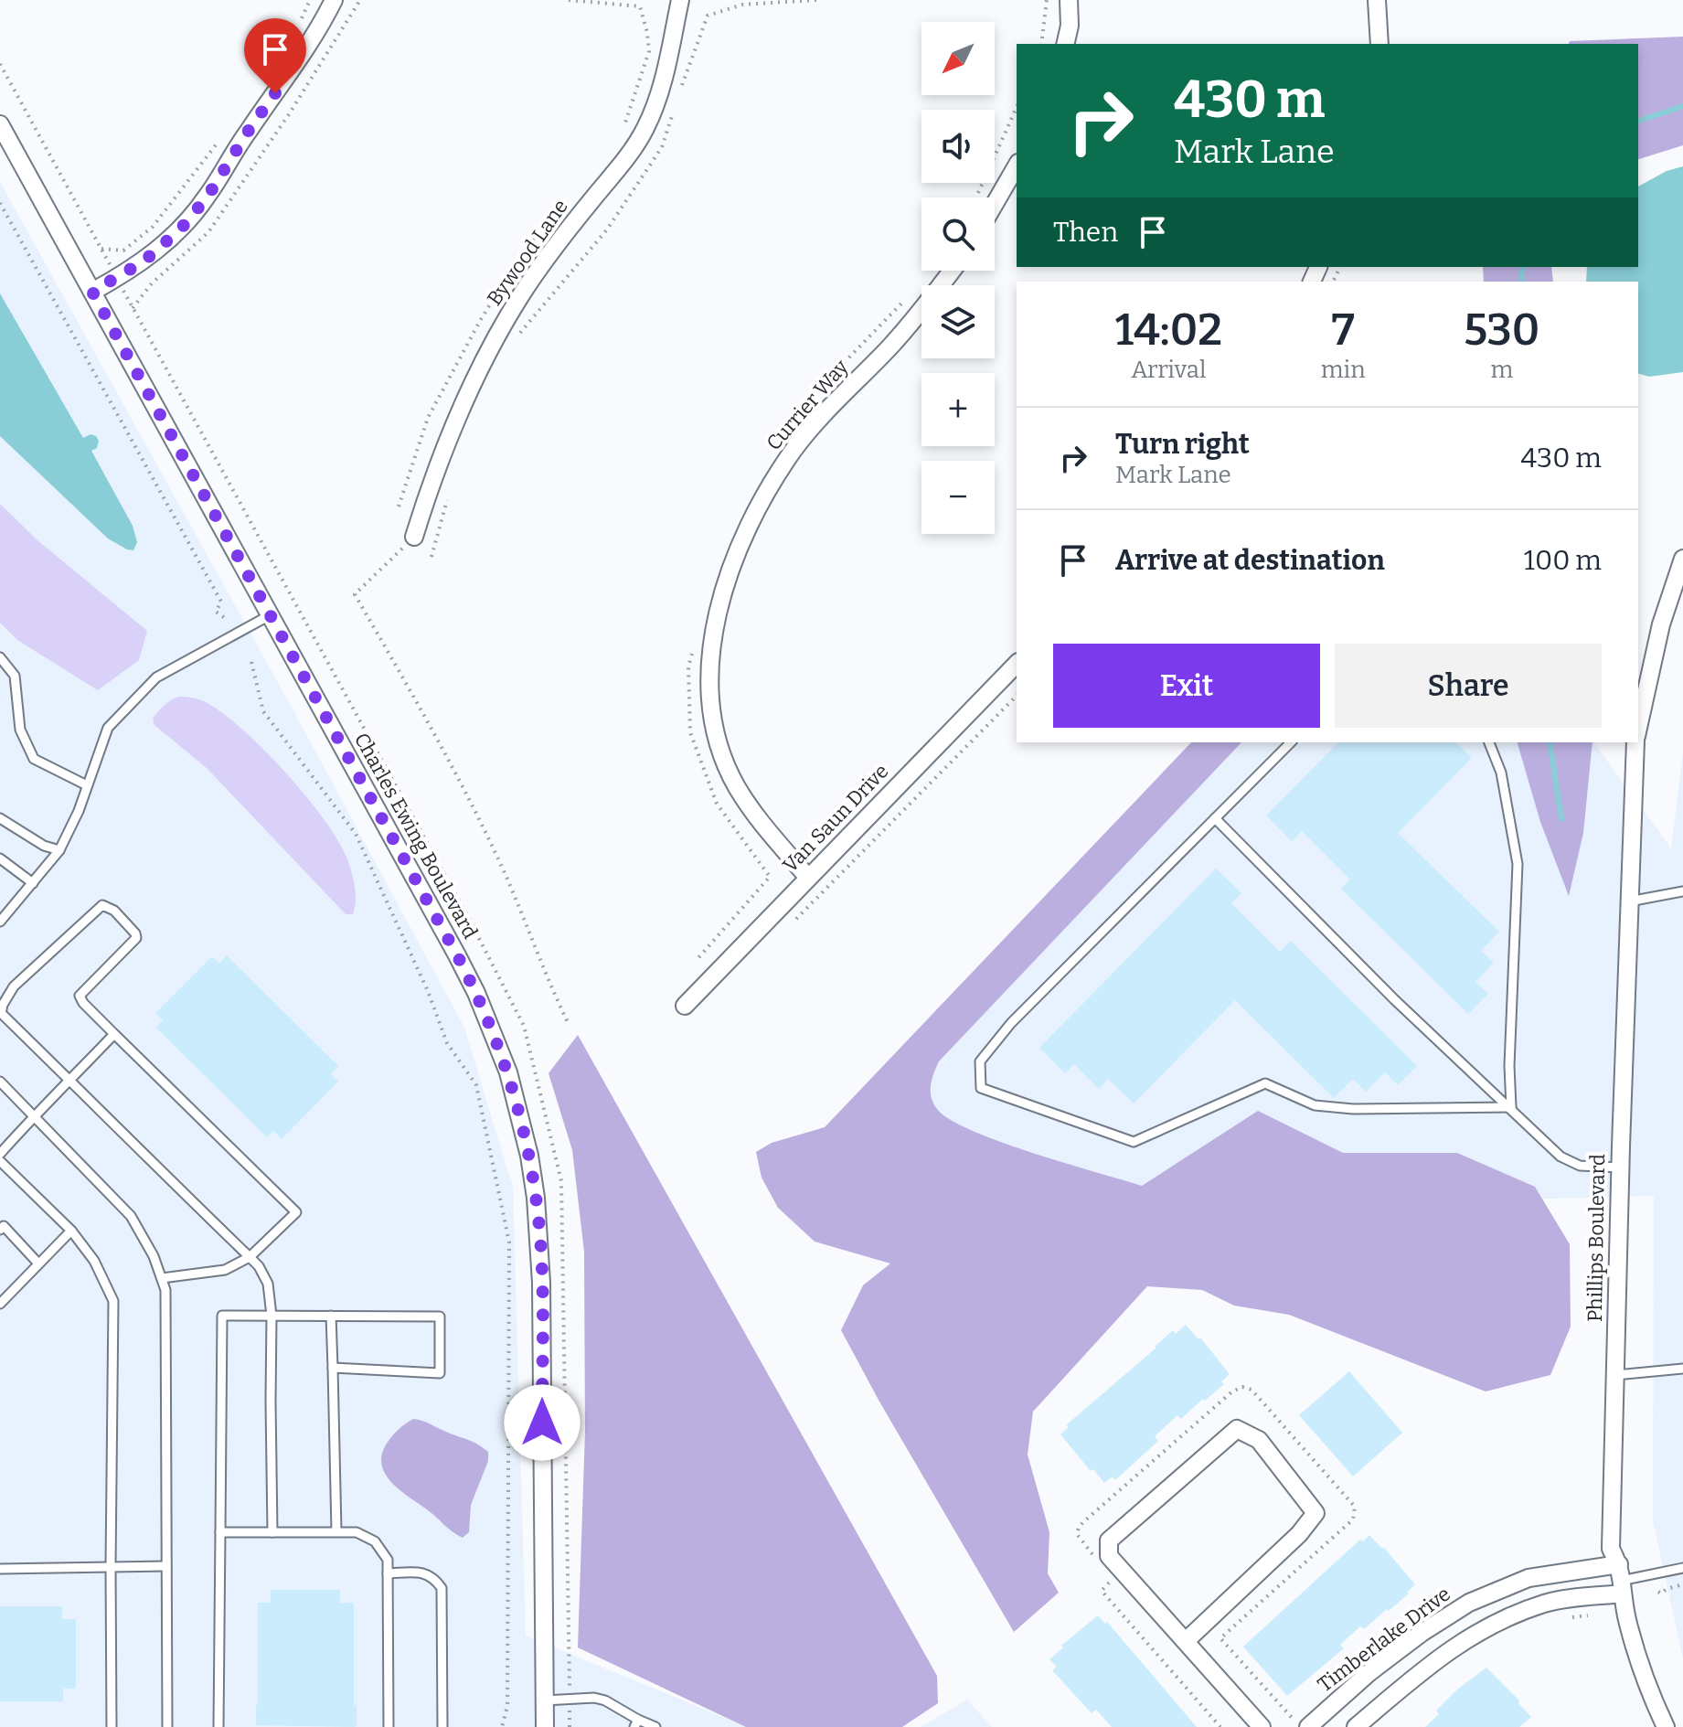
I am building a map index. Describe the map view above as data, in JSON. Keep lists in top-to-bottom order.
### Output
{
  "streets": {
    "street": [
      "Bywood Lane",
      "Currier Way",
      "Van Saun Drive",
      "Charles Ewing Boulevard",
      "Phillips Boulevard",
      "Timberlake Drive"
    ]
  },
  "crossings": [
    ["Currier Way", "Van Saun Drive"],
    ["Phillips Boulevard", "Timberlake Drive"]
  ],
  "north": "bottom left",
  "page": {
    "map_buttons": ["+", "−"],
    "turn": ["430 m", "Mark Lane"],
    "then": "Then",
    "eta": [
      "14:02",
      "Arrival",
      "7",
      "min",
      "530",
      "m"
    ],
    "list": [
      {
        "name": "Turn right",
        "note": "Mark Lane",
        "value": "430 m"
      },
      {
        "name": "Arrive at destination",
        "value": "100 m"
      }
    ],
    "buttons": ["Exit", "Share"]
  }
}
